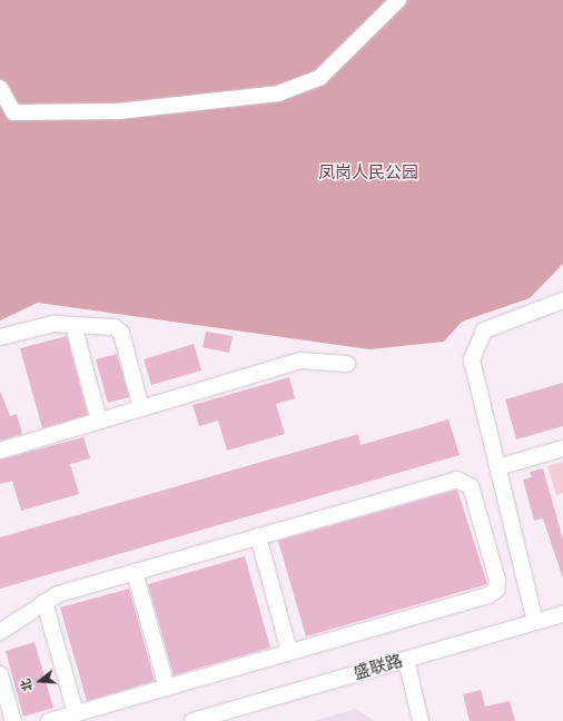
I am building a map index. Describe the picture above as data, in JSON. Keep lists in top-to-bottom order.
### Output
{
  "streets": {
    "street": ["盛联路"]
  },
  "parks": ["凤岗人民公园"],
  "north": "left"
}
